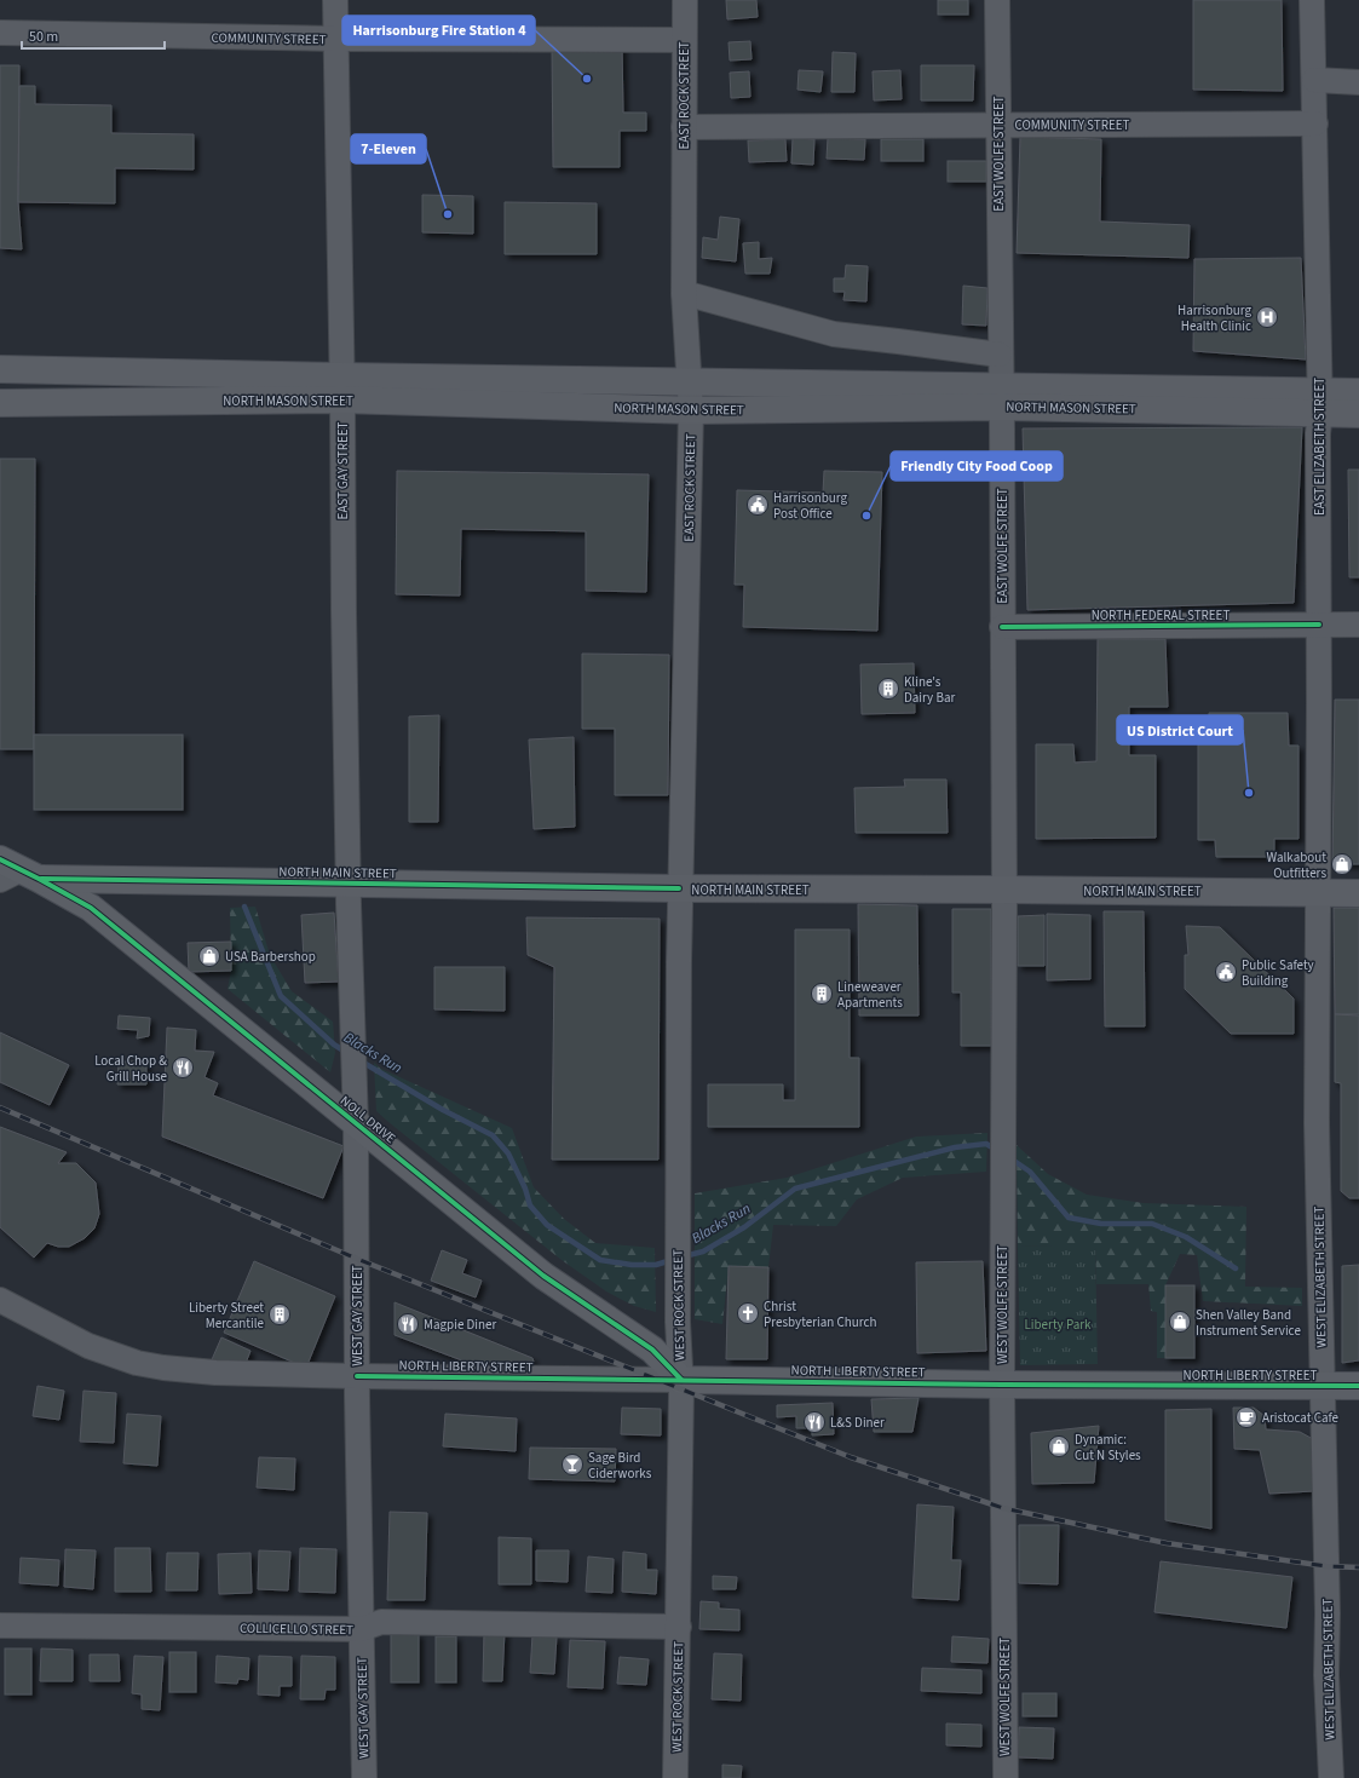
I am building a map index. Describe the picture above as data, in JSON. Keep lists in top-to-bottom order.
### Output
{
  "streets": {
    "main road": [
      "NORTH MASON STREET",
      "NORTH MAIN STREET",
      "NOLL DRIVE",
      "NORTH LIBERTY STREET"
    ],
    "street": [
      "COMMUNITY STREET",
      "EAST ROCK STREET",
      "EAST WOLFE STREET",
      "EAST ELIZABETH STREET",
      "EAST GAY STREET",
      "NORTH FEDERAL STREET",
      "WEST ELIZABETH STREET",
      "WEST ROCK STREET",
      "WEST WOLFE STREET",
      "WEST GAY STREET",
      "COLLICELLO STREET"
    ]
  },
  "crossings": [
    ["COMMUNITY STREET", "EAST ROCK STREET"],
    ["COMMUNITY STREET", "EAST WOLFE STREET"],
    ["COMMUNITY STREET", "EAST ELIZABETH STREET"],
    ["COMMUNITY STREET", "EAST GAY STREET"],
    ["EAST ROCK STREET", "NORTH MASON STREET"],
    ["EAST ROCK STREET", "NORTH MAIN STREET"],
    ["EAST ROCK STREET", "WEST ROCK STREET"],
    ["EAST WOLFE STREET", "NORTH MASON STREET"],
    ["EAST WOLFE STREET", "NORTH FEDERAL STREET"],
    ["EAST WOLFE STREET", "NORTH MAIN STREET"],
    ["EAST WOLFE STREET", "WEST WOLFE STREET"],
    ["NORTH MASON STREET", "EAST ELIZABETH STREET"],
    ["NORTH MASON STREET", "EAST GAY STREET"],
    ["EAST ELIZABETH STREET", "NORTH FEDERAL STREET"],
    ["EAST ELIZABETH STREET", "NORTH MAIN STREET"],
    ["EAST ELIZABETH STREET", "WEST ELIZABETH STREET"],
    ["EAST GAY STREET", "NORTH MAIN STREET"],
    ["EAST GAY STREET", "WEST GAY STREET"],
    ["NORTH MAIN STREET", "NOLL DRIVE"],
    ["NORTH MAIN STREET", "WEST ELIZABETH STREET"],
    ["NORTH MAIN STREET", "WEST ROCK STREET"],
    ["NORTH MAIN STREET", "WEST WOLFE STREET"],
    ["NORTH MAIN STREET", "WEST GAY STREET"],
    ["NOLL DRIVE", "WEST ROCK STREET"],
    ["NOLL DRIVE", "WEST GAY STREET"],
    ["NOLL DRIVE", "NORTH LIBERTY STREET"],
    ["WEST ELIZABETH STREET", "NORTH LIBERTY STREET"],
    ["WEST ROCK STREET", "NORTH LIBERTY STREET"],
    ["WEST ROCK STREET", "COLLICELLO STREET"],
    ["WEST WOLFE STREET", "NORTH LIBERTY STREET"],
    ["WEST GAY STREET", "NORTH LIBERTY STREET"],
    ["WEST GAY STREET", "COLLICELLO STREET"]
  ],
  "water": ["Blacks Run"],
  "parks": ["Liberty Park"],
  "places": {
    "other": [
      "Harrisonburg Fire Station 4",
      "7-Eleven",
      "Friendly City Food Coop",
      "US District Court"
    ],
    "hospital": ["Harrisonburg Health Clinic"],
    "public building": ["Harrisonburg Post Office", "Public Safety Building"],
    "building": ["Kline's Dairy Bar", "Lineweaver Apartments", "Liberty Street Mercantile"],
    "shop": [
      "Walkabout Outfitters",
      "USA Barbershop",
      "Shen Valley Band Instrument Service",
      "Dynamic: Cut N Styles"
    ],
    "restaurant": ["Local Chop & Grill House", "Magpie Diner", "L&S Diner"],
    "church": ["Christ Presbyterian Church"],
    "cafe": ["Aristocat Cafe"],
    "bar": ["Sage Bird Ciderworks"]
  },
  "scale_bar": "50 m"
}
